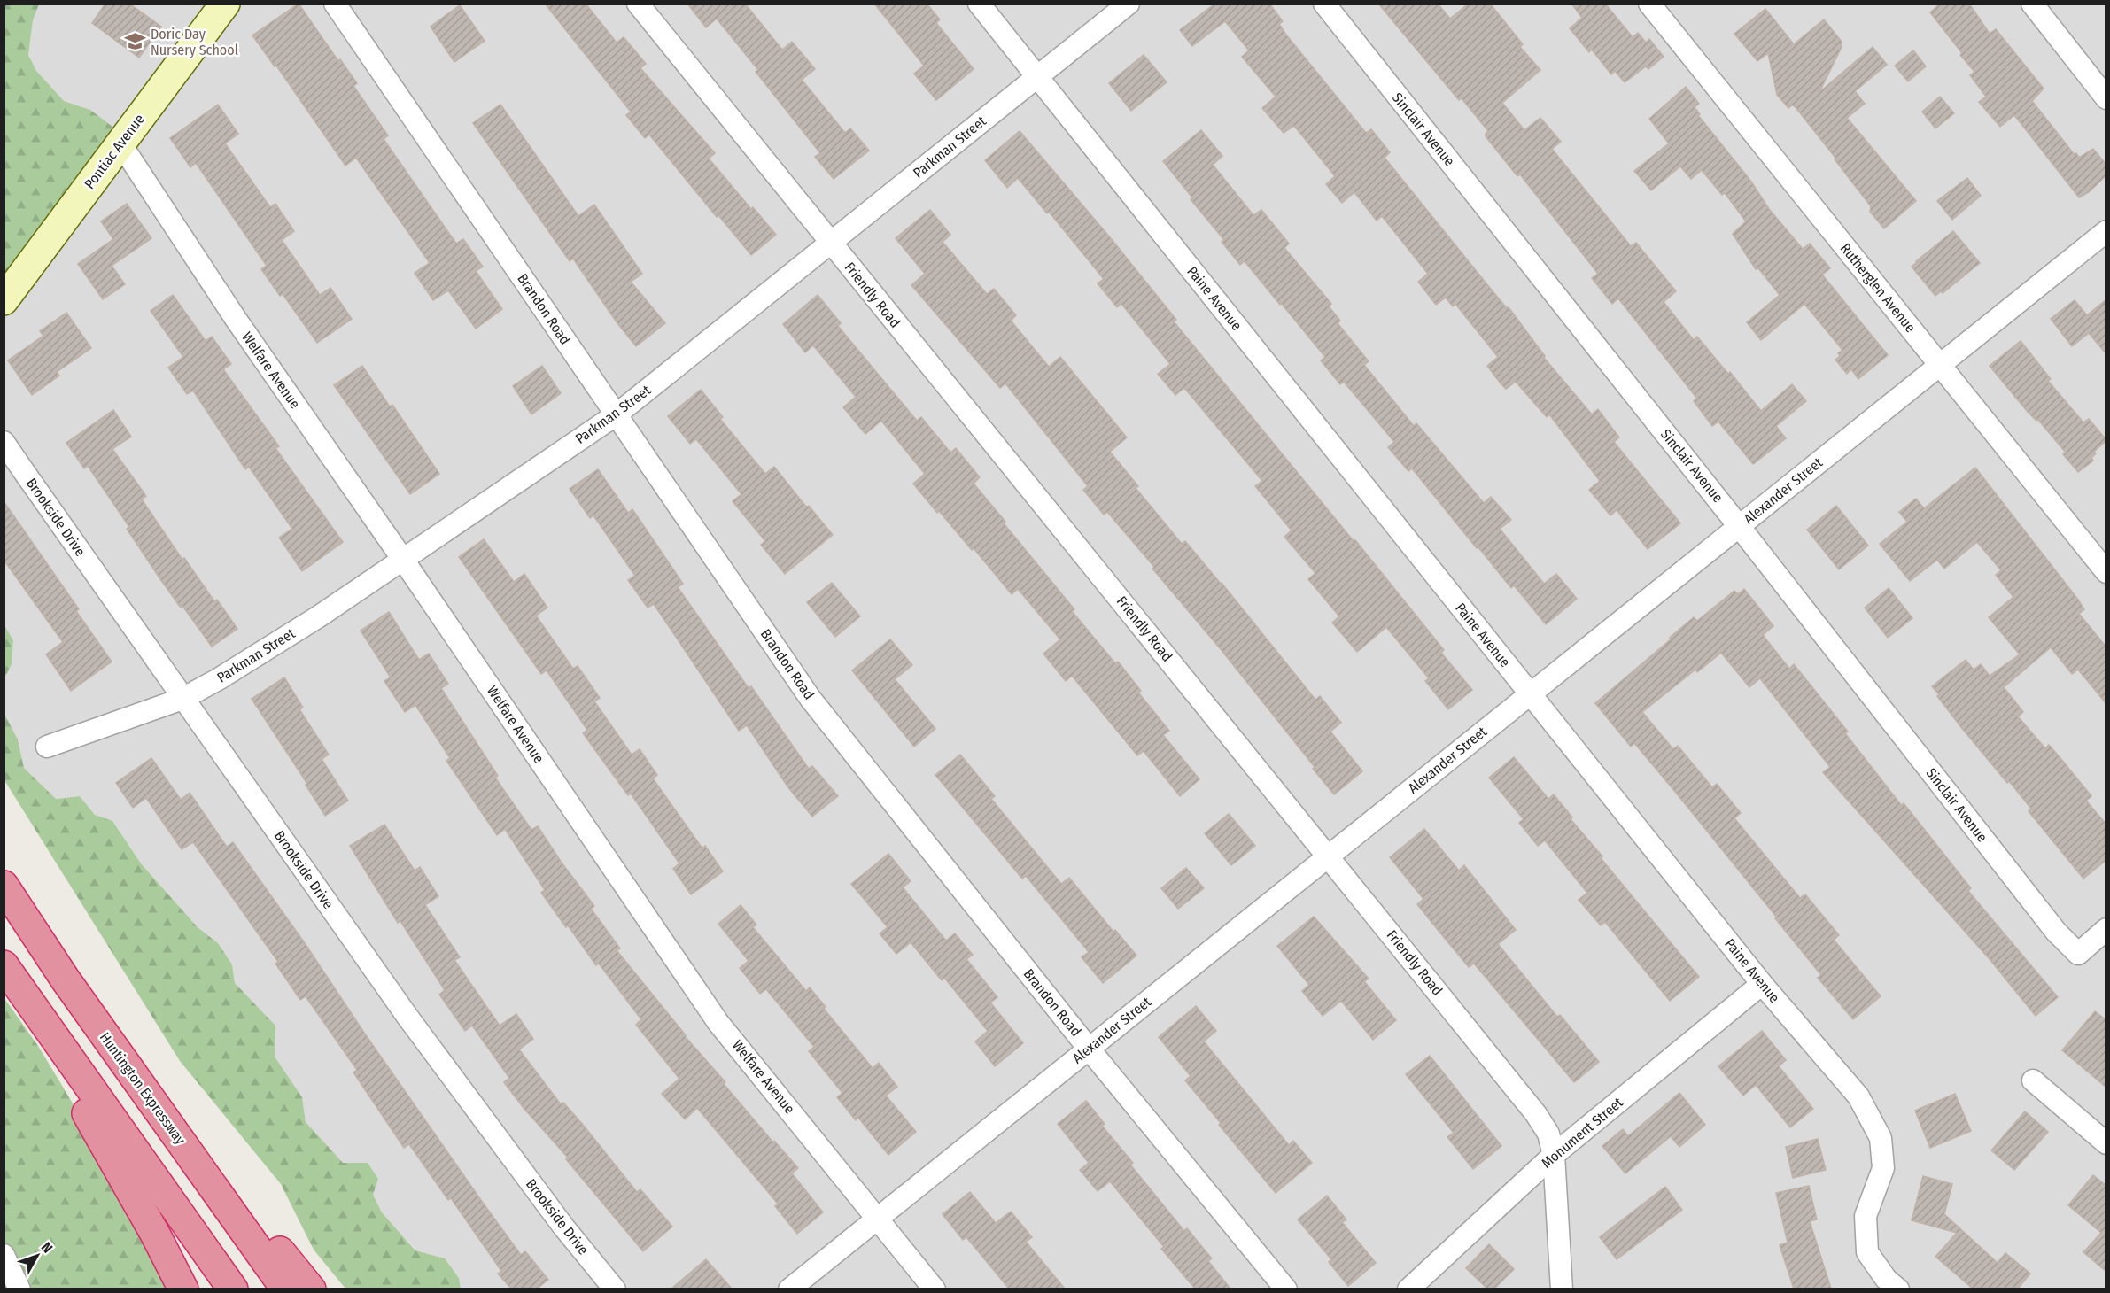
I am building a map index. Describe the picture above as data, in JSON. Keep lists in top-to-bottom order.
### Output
{
  "streets": {
    "highway": ["Huntington Expressway"],
    "main road": ["Pontiac Avenue"],
    "street": [
      "Sinclair Avenue",
      "Parkman Street",
      "Rutherglen Avenue",
      "Friendly Road",
      "Paine Avenue",
      "Brandon Road",
      "Welfare Avenue",
      "Alexander Street",
      "Brookside Drive",
      "Monument Street"
    ]
  },
  "crossings": [
    ["Sinclair Avenue", "Alexander Street"],
    ["Parkman Street", "Friendly Road"],
    ["Parkman Street", "Paine Avenue"],
    ["Parkman Street", "Brandon Road"],
    ["Parkman Street", "Welfare Avenue"],
    ["Parkman Street", "Brookside Drive"],
    ["Pontiac Avenue", "Welfare Avenue"],
    ["Rutherglen Avenue", "Alexander Street"],
    ["Friendly Road", "Alexander Street"],
    ["Friendly Road", "Monument Street"],
    ["Paine Avenue", "Alexander Street"],
    ["Paine Avenue", "Monument Street"],
    ["Brandon Road", "Alexander Street"],
    ["Welfare Avenue", "Alexander Street"]
  ],
  "places": {
    "school or university": ["Doric Day Nursery School"]
  },
  "north": "top right"
}
